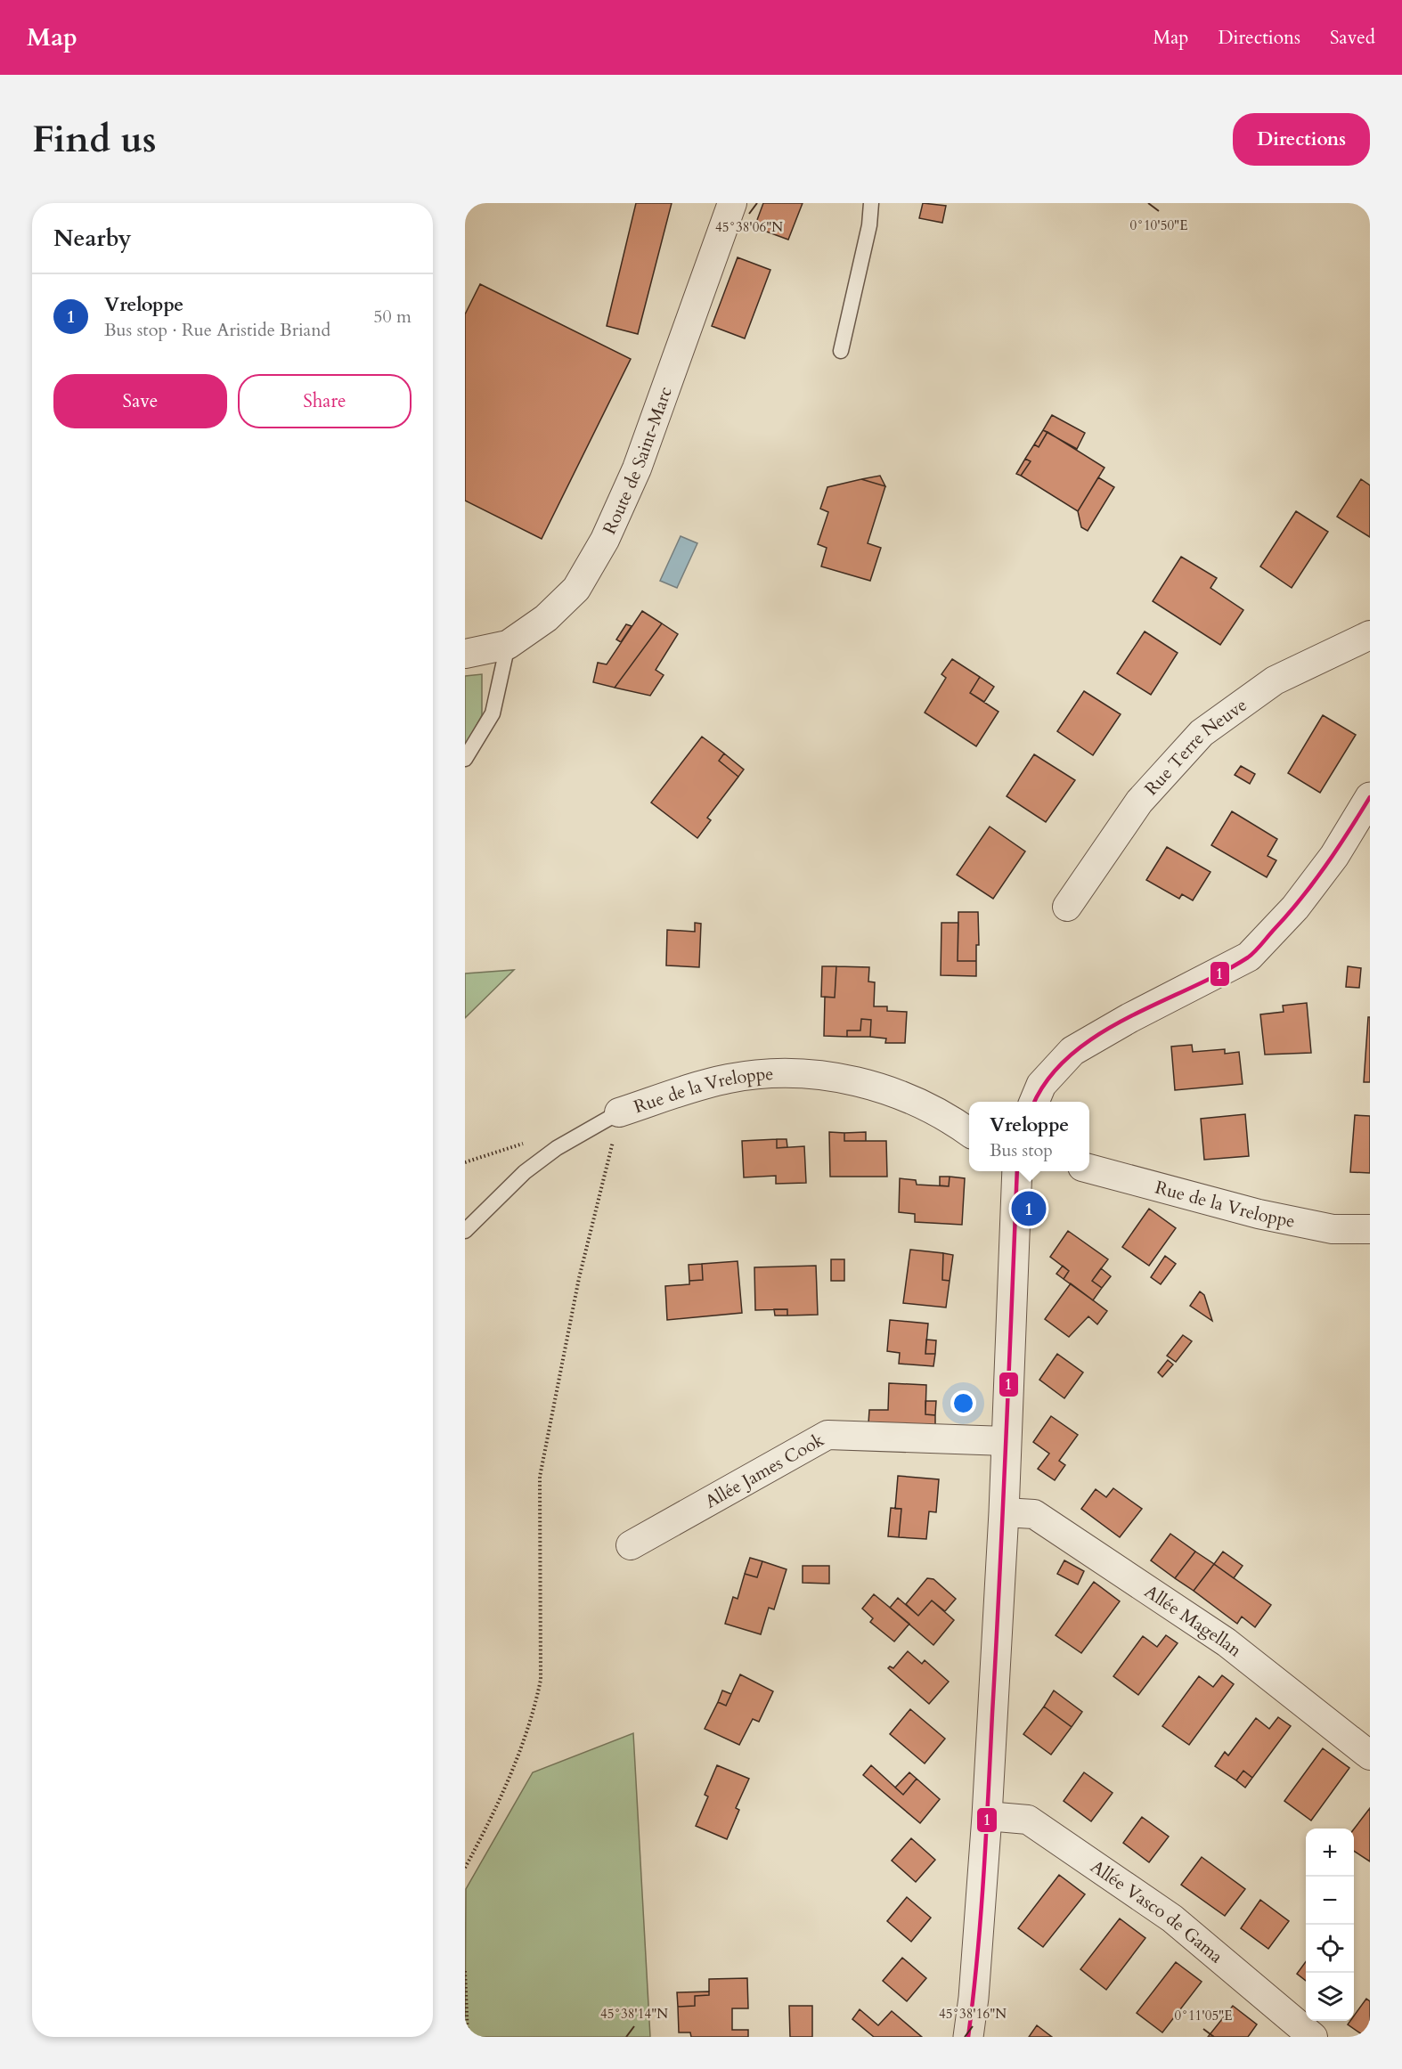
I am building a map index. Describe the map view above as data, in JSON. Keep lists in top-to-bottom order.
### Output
{
  "streets": {
    "street": [
      "Route de Saint-Marc",
      "Rue Terre Neuve",
      "Rue de la Vreloppe",
      "Allée James Cook",
      "Allée Magellan",
      "Allée Vasco de Gama"
    ]
  },
  "lines": ["transit line 1"],
  "page": {
    "header": "Map",
    "nav": ["Map", "Directions", "Saved"],
    "buttons": [
      "Directions",
      ["Save", "Share"]
    ],
    "title": "Find us",
    "heading": "Nearby",
    "list": [
      {
        "mark": "1",
        "name": "Vreloppe",
        "note": "Bus stop · Rue Aristide Briand",
        "value": "50 m"
      }
    ],
    "popup": ["Vreloppe", "Bus stop"],
    "pins": "1",
    "map_buttons": ["+", "−"]
  },
  "coordinates": [
    "0°10'50\"E",
    "45°38'06\"N",
    "45°38'14\"N",
    "45°38'16\"N",
    "0°11'05\"E"
  ]
}
